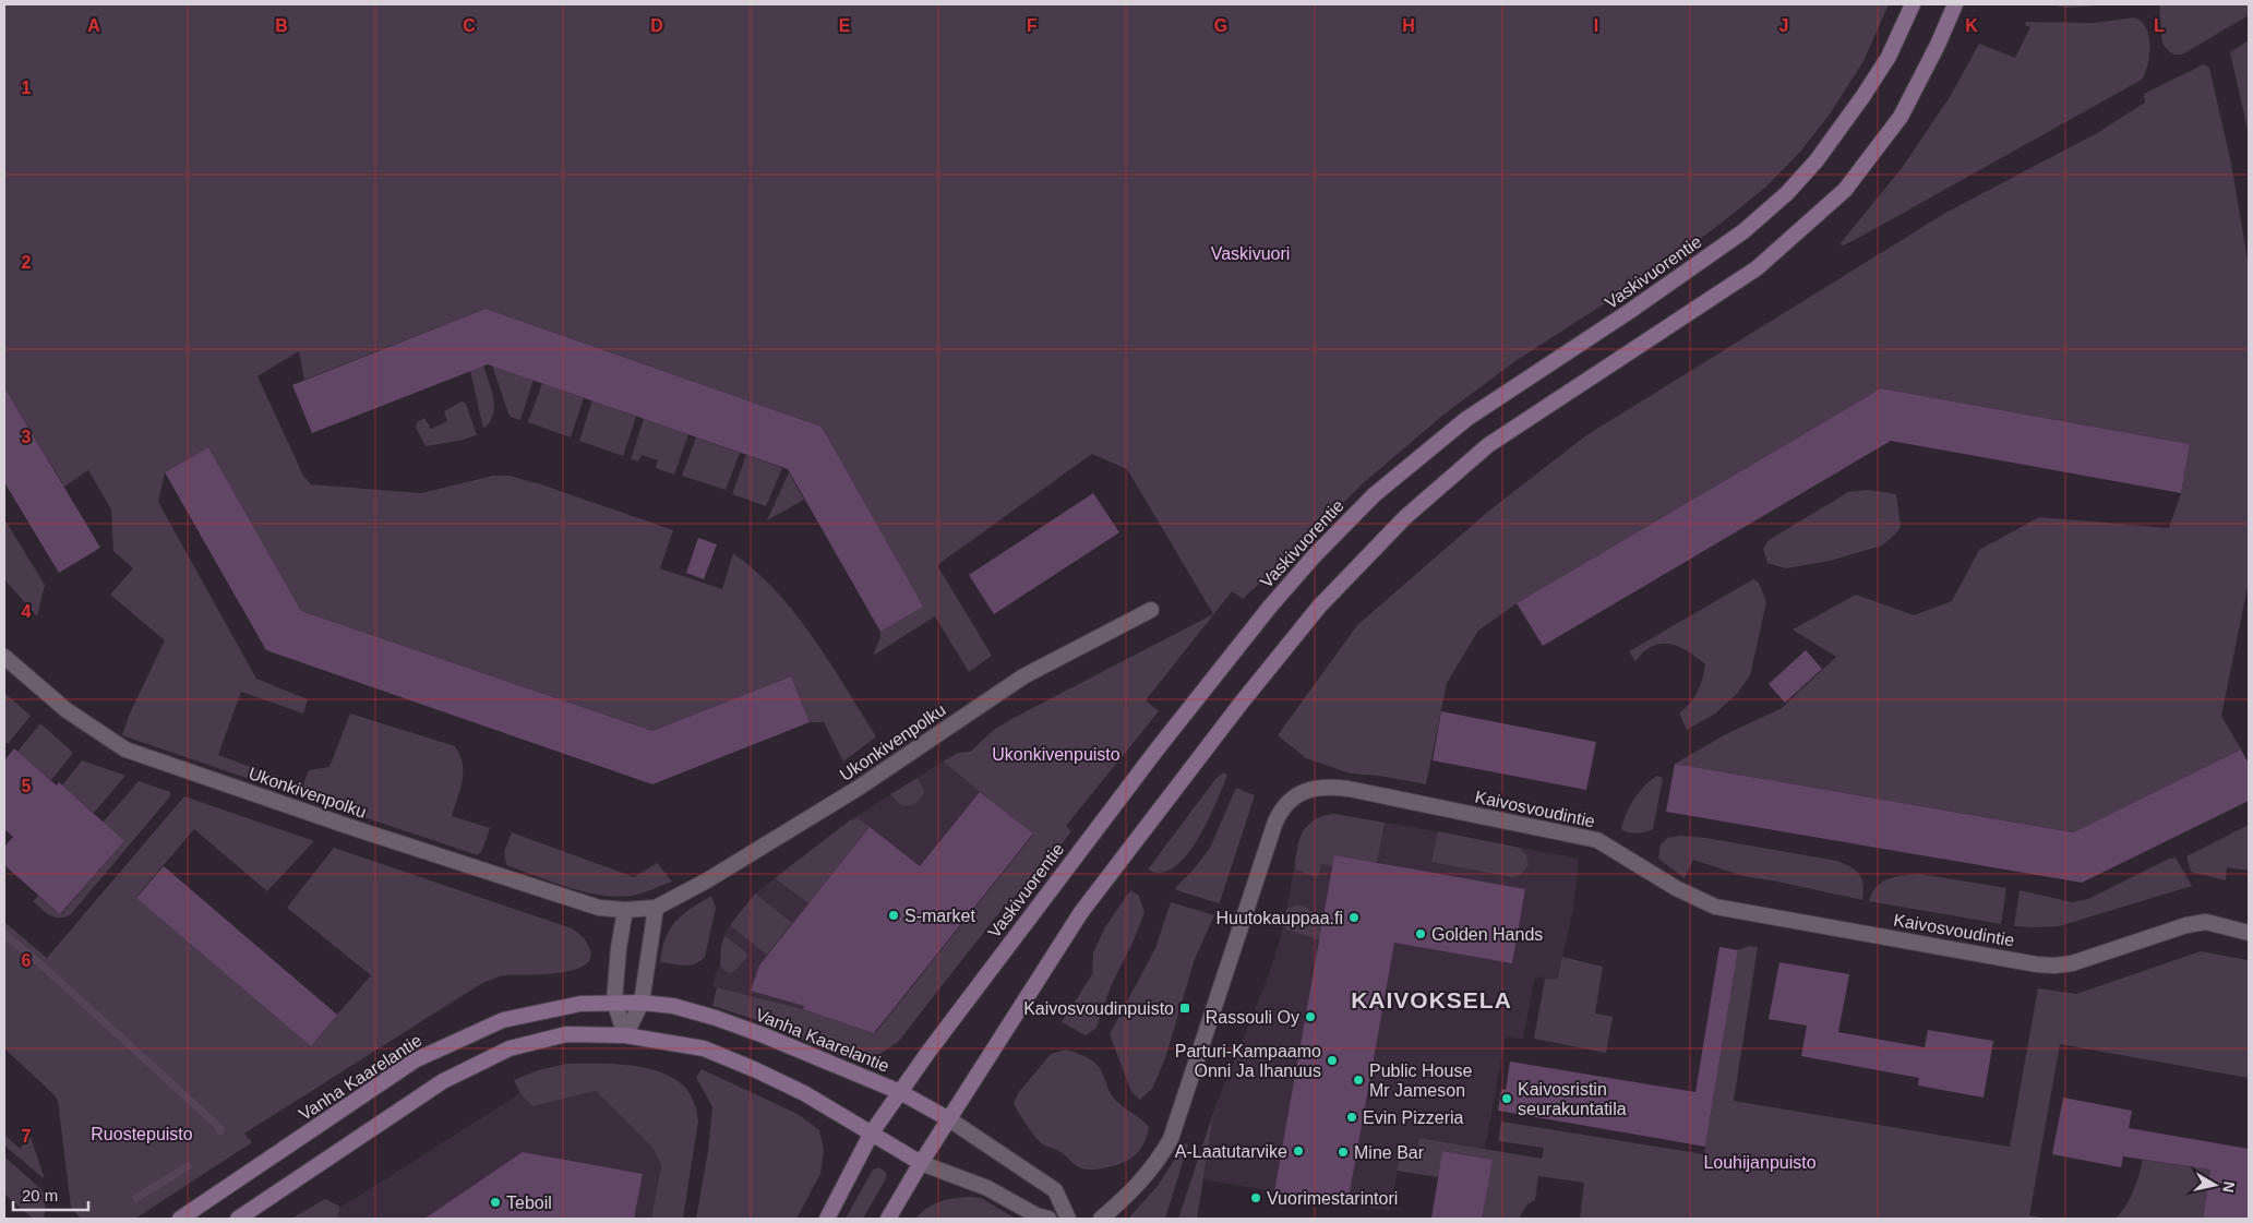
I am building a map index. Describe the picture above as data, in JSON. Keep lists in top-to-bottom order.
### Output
{
  "streets": {
    "main road": ["Vaskivuorentie", "Vanha Kaarelantie"],
    "street": ["Ukonkivenpolku", "Kaivosvoudintie"]
  },
  "crossings": [
    ["Vaskivuorentie", "Vanha Kaarelantie"]
  ],
  "districts": ["KAIVOKSELA"],
  "parks": [
    "Vaskivuori",
    "Ukonkivenpuisto",
    "Ruostepuisto",
    "Louhijanpuisto"
  ],
  "places": {
    "other": [
      "S-market",
      "Huutokauppaa.fi",
      "Golden Hands",
      "Rassouli Oy",
      "Parturi-Kampaamo Onni Ja Ihanuus",
      "Public House Mr Jameson",
      "Kaivosristin seurakuntatila",
      "Evin Pizzeria",
      "A-Laatutarvike",
      "Mine Bar",
      "Vuorimestarintori",
      "Teboil"
    ],
    "transit": ["Kaivosvoudinpuisto"]
  },
  "scale_bar": "20 m",
  "north": "right",
  "grid": {
    "columns": [
      "A",
      "B",
      "C",
      "D",
      "E",
      "F",
      "G",
      "H",
      "I",
      "J",
      "K",
      "L"
    ],
    "rows": [
      "1",
      "2",
      "3",
      "4",
      "5",
      "6",
      "7"
    ]
  }
}
